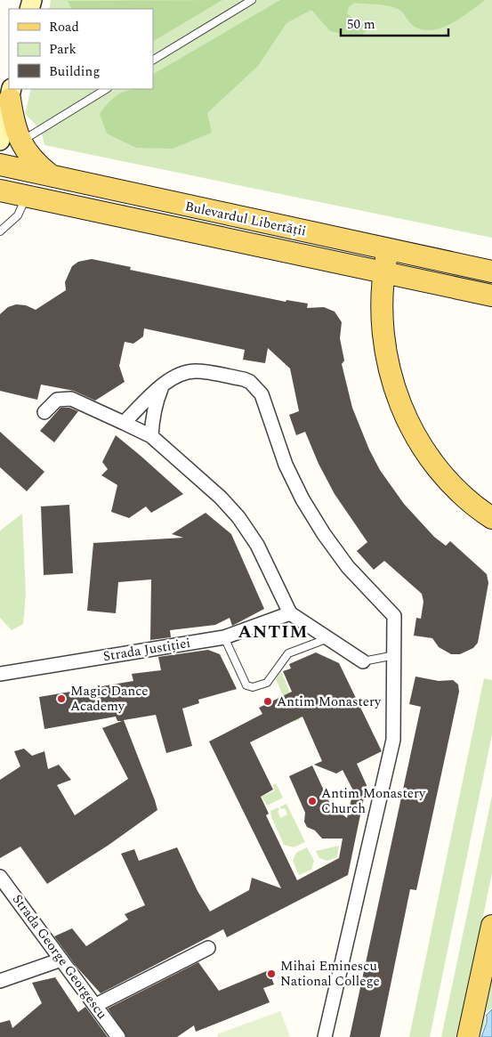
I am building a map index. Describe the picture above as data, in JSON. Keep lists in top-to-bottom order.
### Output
{
  "streets": {
    "main road": ["Bulevardul Libertății"],
    "street": ["Strada Justiției", "Strada George Georgescu"]
  },
  "districts": ["ANTIM"],
  "places": [
    "Magic Dance Academy",
    "Antim Monastery",
    "Antim Monastery Church",
    "Mihai Eminescu National College"
  ],
  "legend": ["Road", "Park", "Building"],
  "scale_bar": "50 m"
}
